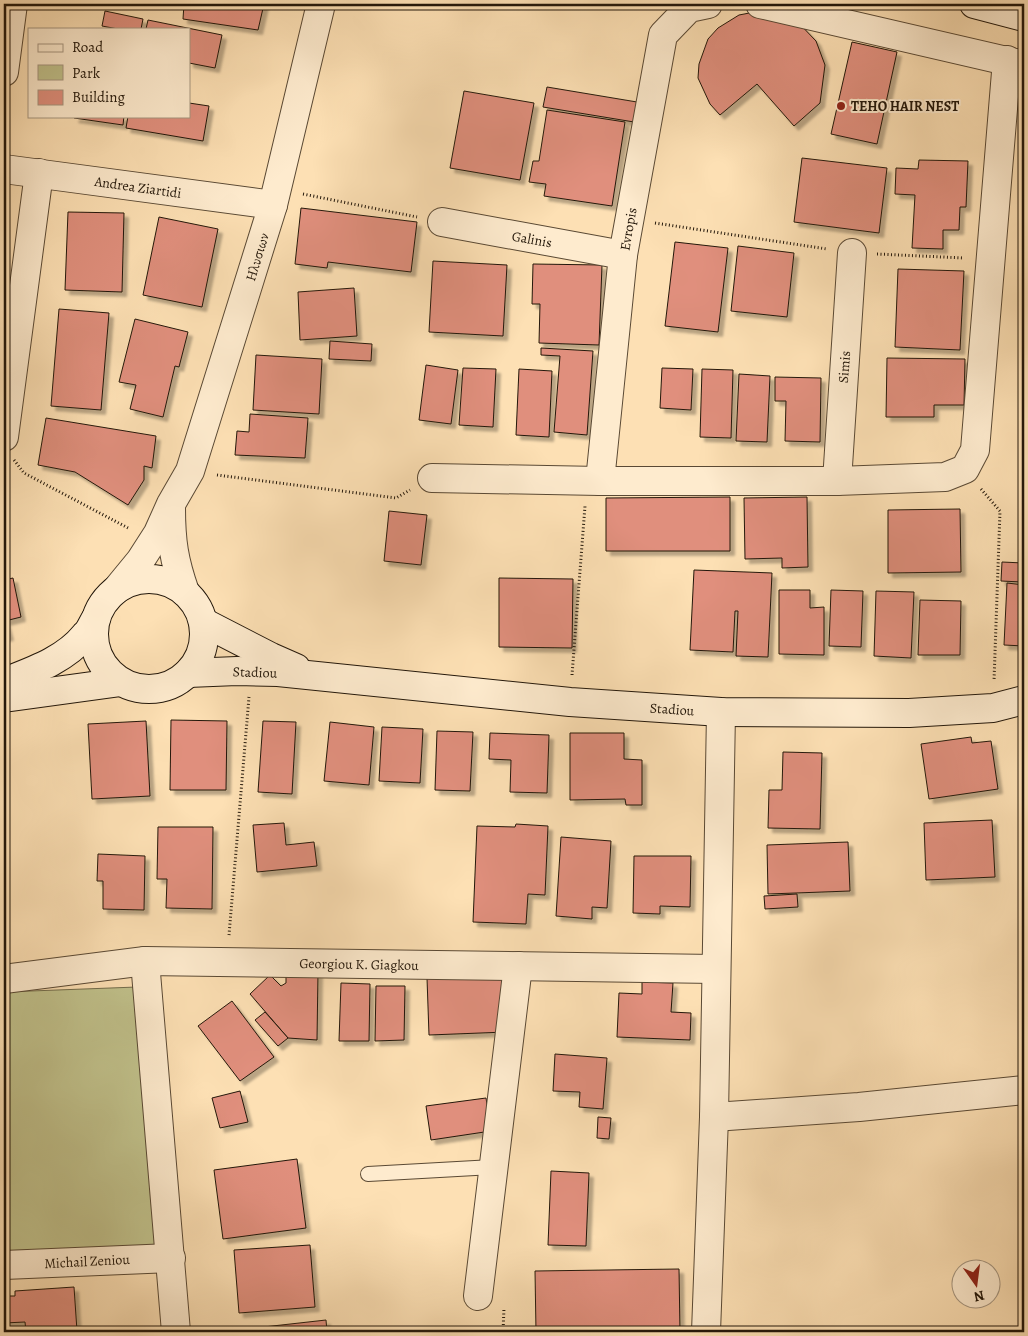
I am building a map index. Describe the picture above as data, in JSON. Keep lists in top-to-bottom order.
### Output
{
  "streets": {
    "street": [
      "Andrea Ziartidi",
      "Evropis",
      "Galinis",
      "Ηλυσιων",
      "Simis",
      "Stadiou",
      "Georgiou K. Giagkou",
      "Michail Zeniou"
    ]
  },
  "crossings": [
    ["Andrea Ziartidi", "Ηλυσιων"],
    ["Evropis", "Galinis"],
    ["Ηλυσιων", "Stadiou"]
  ],
  "places": ["TEHO HAIR NEST"],
  "legend": ["Road", "Park", "Building"],
  "north": "bottom"
}
